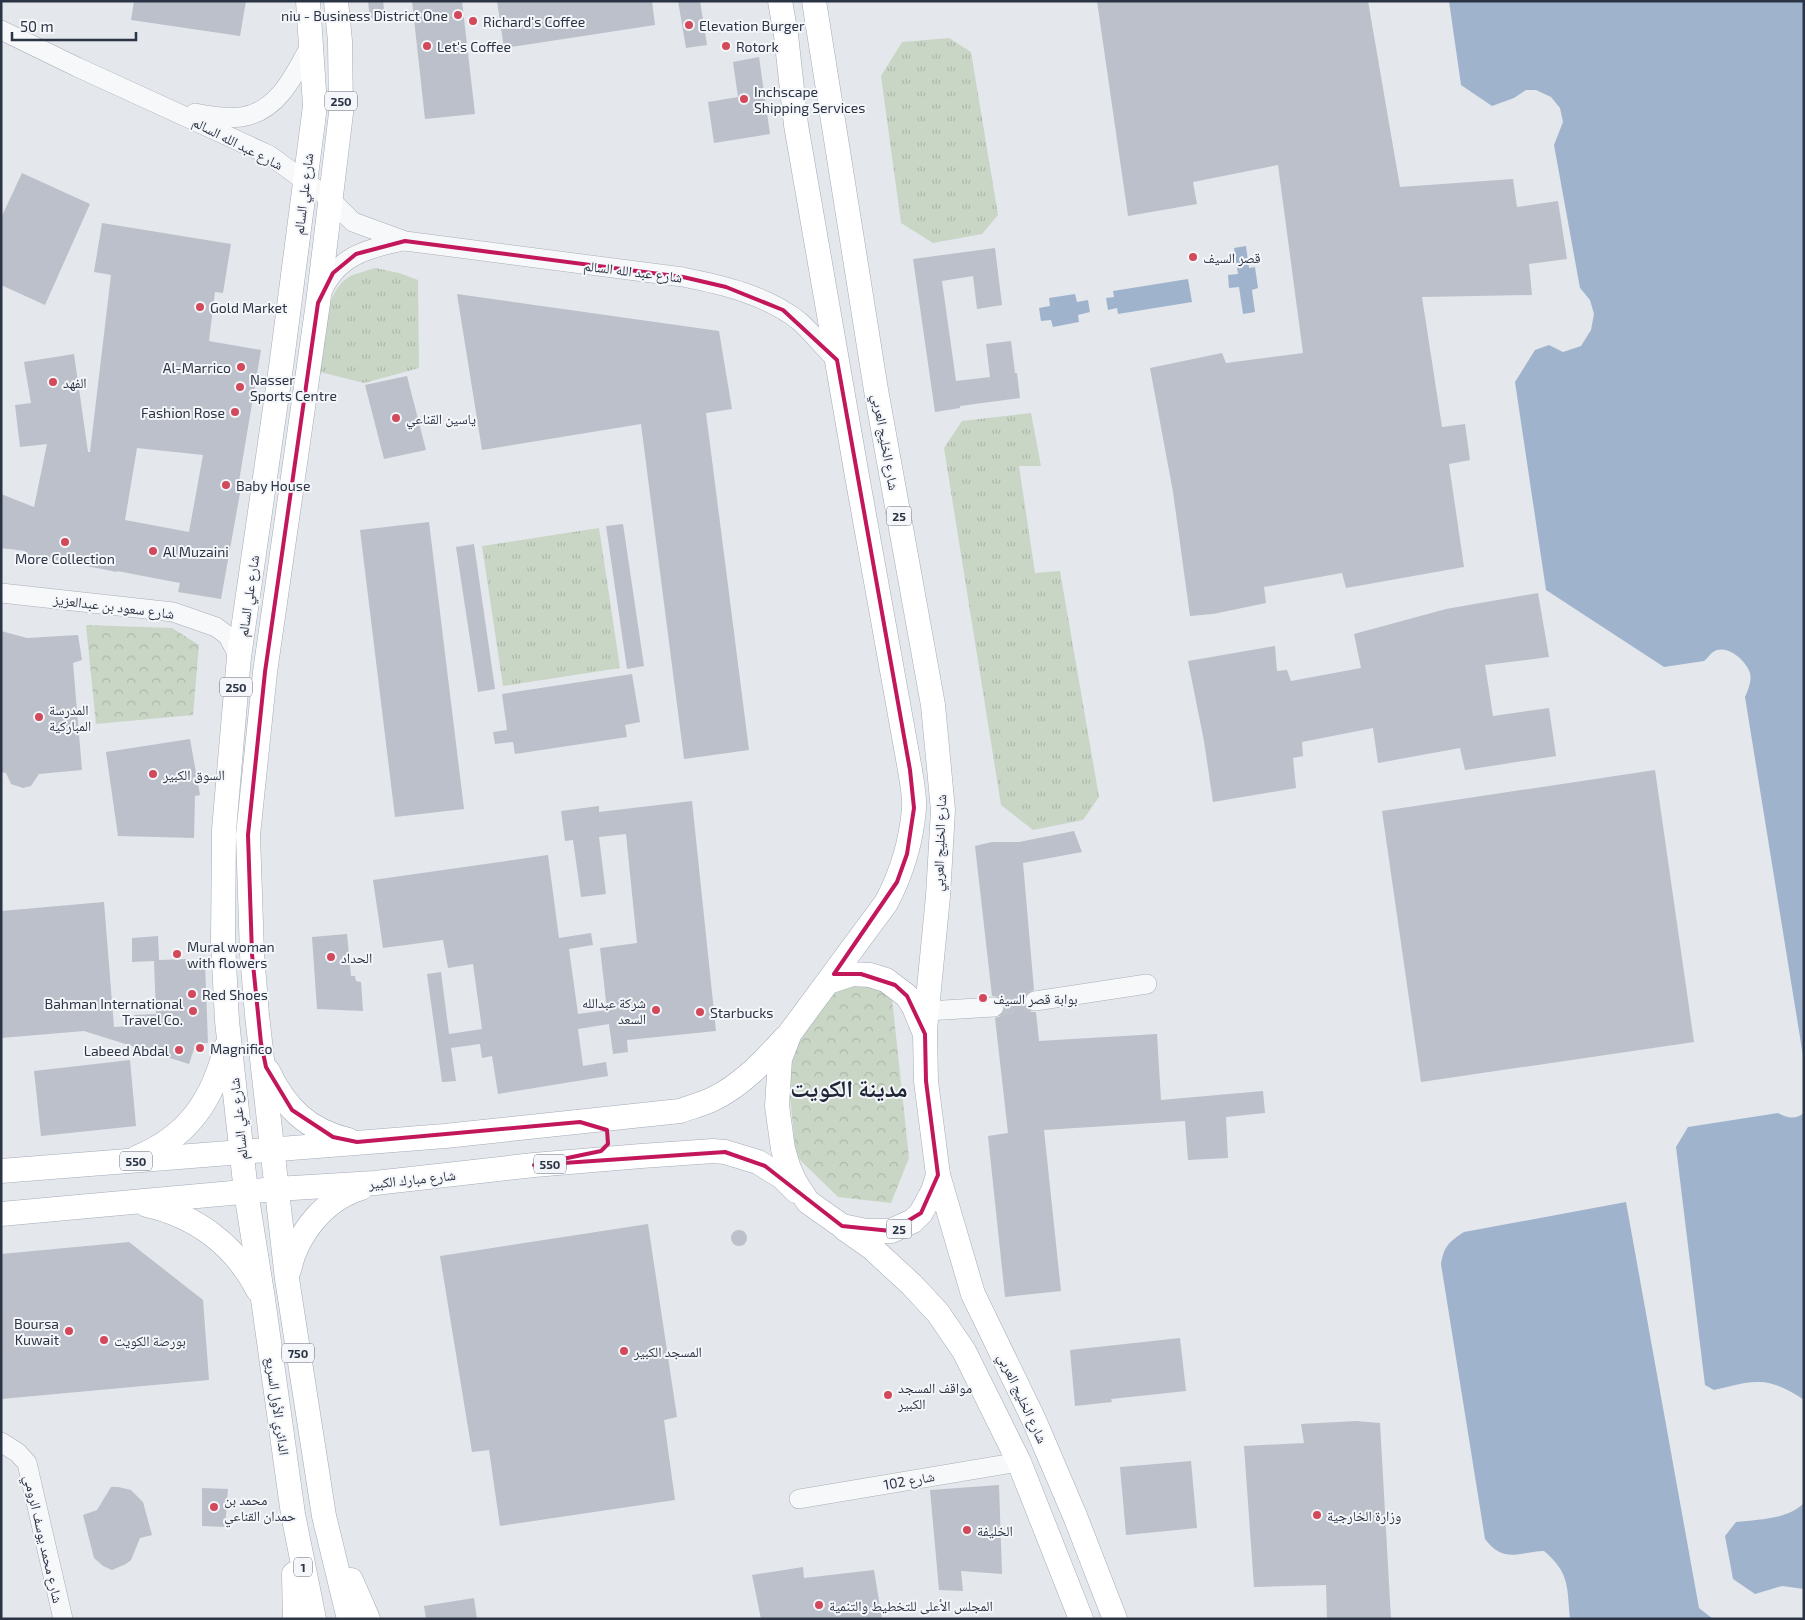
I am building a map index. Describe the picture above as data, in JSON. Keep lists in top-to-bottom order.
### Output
{
  "streets": {
    "main road": [
      "250",
      "شارع علي السالم",
      "شارع الخليج العربي",
      "25",
      "550",
      "شارع مبارك الكبير",
      "750",
      "الدائري الأول السريع",
      "1"
    ],
    "street": [
      "شارع عبد الله السالم",
      "شارع سعود بن عبدالعزيز",
      "شارع 102",
      "شارع محمد يوسف الرومي"
    ]
  },
  "crossings": [
    ["شارع عبد الله السالم", "شارع علي السالم"],
    ["شارع عبد الله السالم", "شارع الخليج العربي"],
    ["شارع علي السالم", "شارع سعود بن عبدالعزيز"],
    ["شارع علي السالم", "550"],
    ["شارع علي السالم", "شارع مبارك الكبير"],
    ["شارع علي السالم", "الدائري الأول السريع"],
    ["شارع الخليج العربي", "25"],
    ["25", "550"],
    ["25", "شارع مبارك الكبير"],
    ["25", "شارع 102"],
    ["شارع مبارك الكبير", "الدائري الأول السريع"]
  ],
  "districts": ["مدينة الكويت"],
  "places": [
    "niu - Business District One",
    "Richard's Coffee",
    "Elevation Burger",
    "Let's Coffee",
    "Rotork",
    "Inchscape Shipping Services",
    "قصر السيف",
    "Gold Market",
    "Al-Marrico",
    "الفهد",
    "Nasser Sports Centre",
    "Fashion Rose",
    "ياسين القناعي",
    "Baby House",
    "More Collection",
    "Al Muzaini",
    "المدرسة المباركية",
    "السوق الكبير",
    "Mural woman with flowers",
    "الحداد",
    "Red Shoes",
    "بوابة قصر السيف",
    "شركة عبدالله السعد",
    "Bahman International Travel Co.",
    "Starbucks",
    "Magnifico",
    "Labeed Abdal",
    "Boursa Kuwait",
    "بورصة الكويت",
    "المسجد الكبير",
    "مواقف المسجد الكبير",
    "محمد بن حمدان القناعي",
    "وزارة الخارجية",
    "الخليفة",
    "المجلس الأعلى للتخطيط والتنمية"
  ],
  "scale_bar": "50 m"
}
